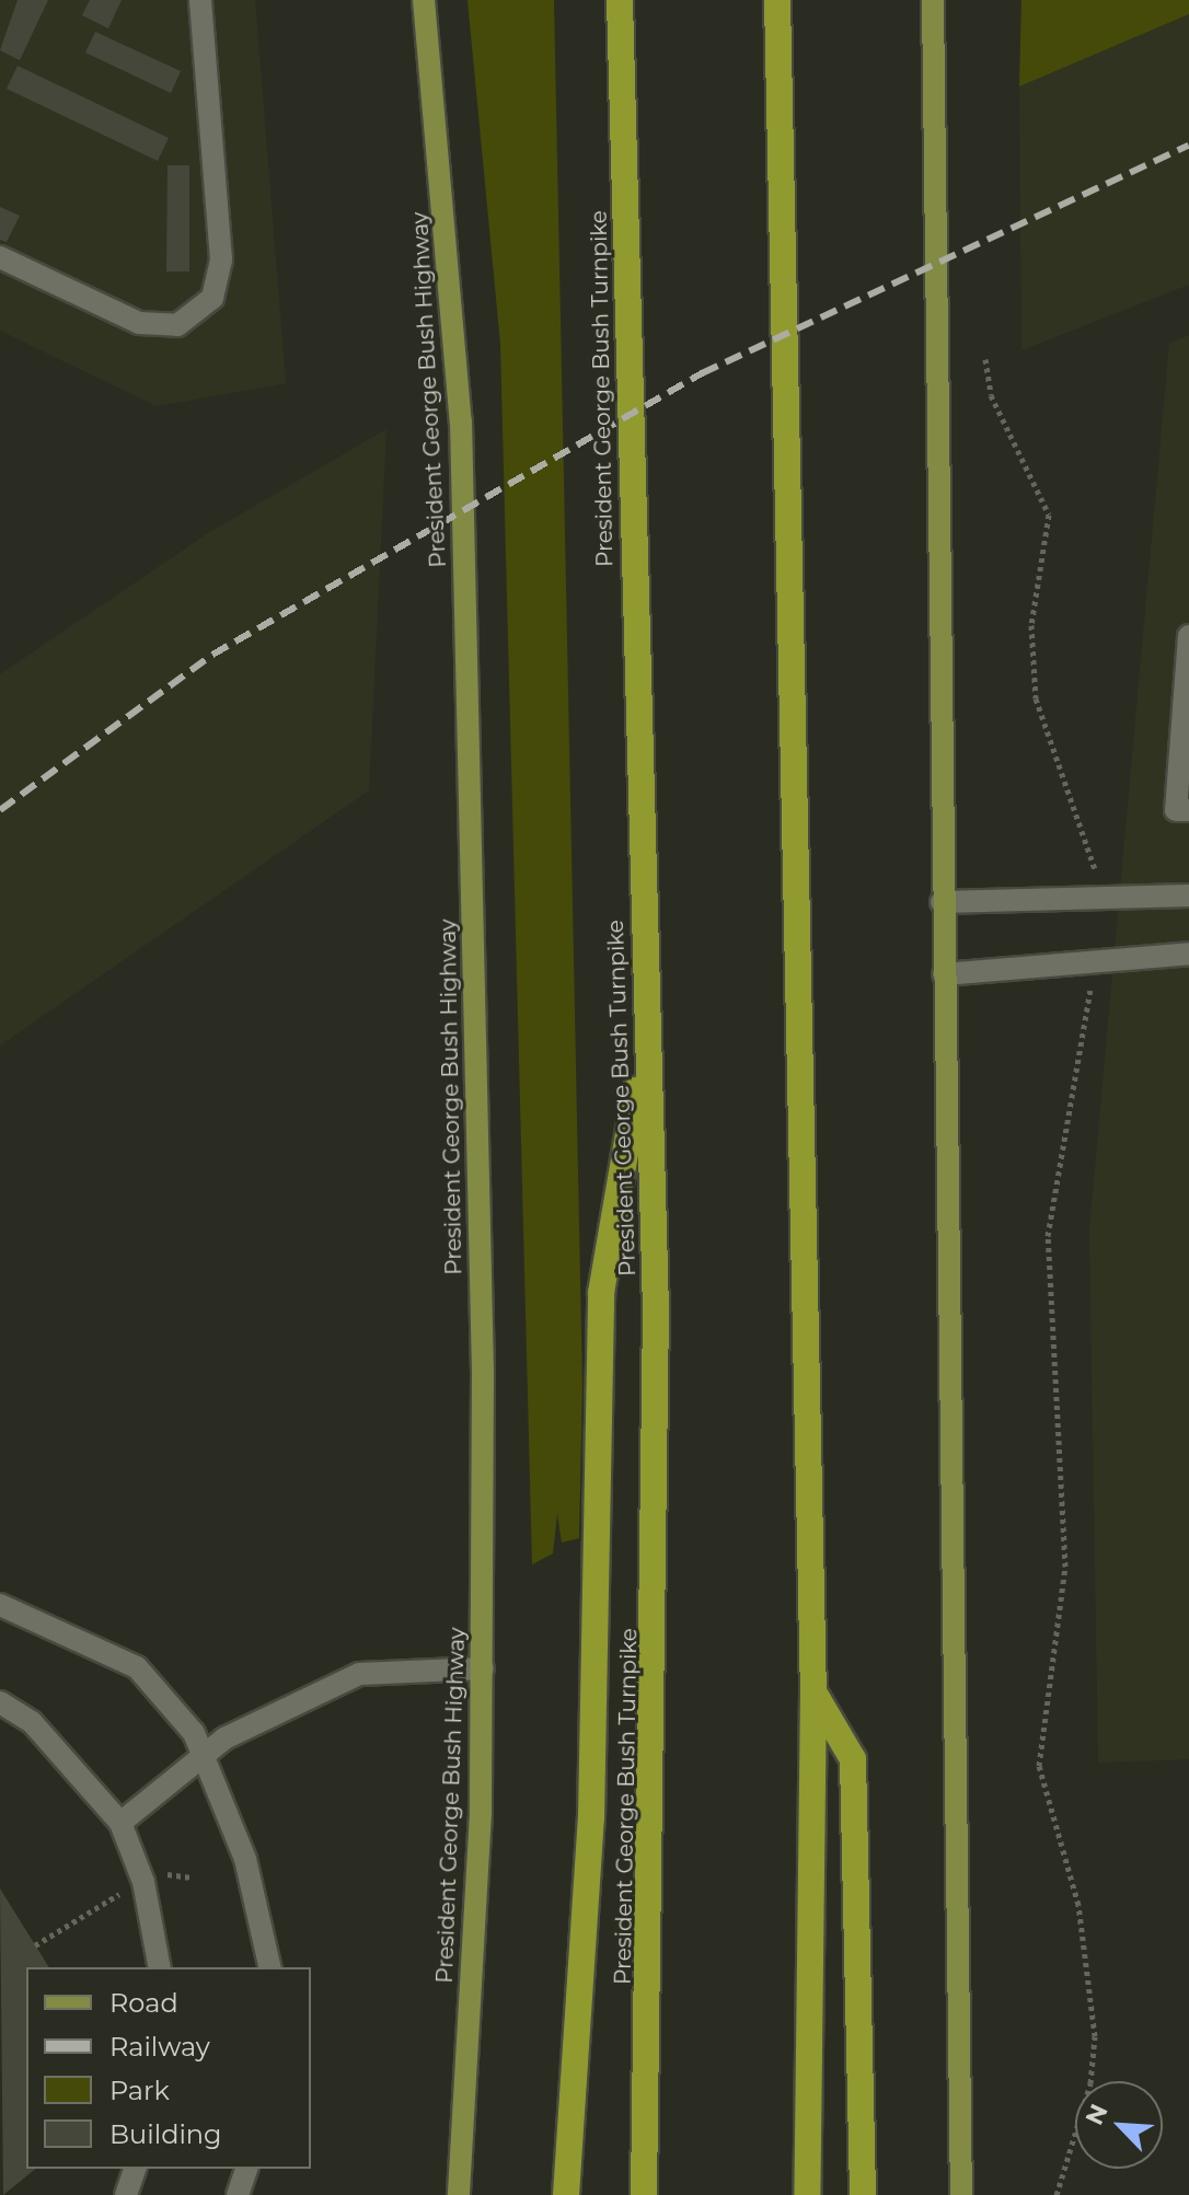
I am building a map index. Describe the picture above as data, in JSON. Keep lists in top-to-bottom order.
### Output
{
  "streets": {
    "highway": ["President George Bush Turnpike"],
    "main road": ["President George Bush Highway"]
  },
  "legend": [
    "Road",
    "Railway",
    "Park",
    "Building"
  ],
  "north": "top left"
}
